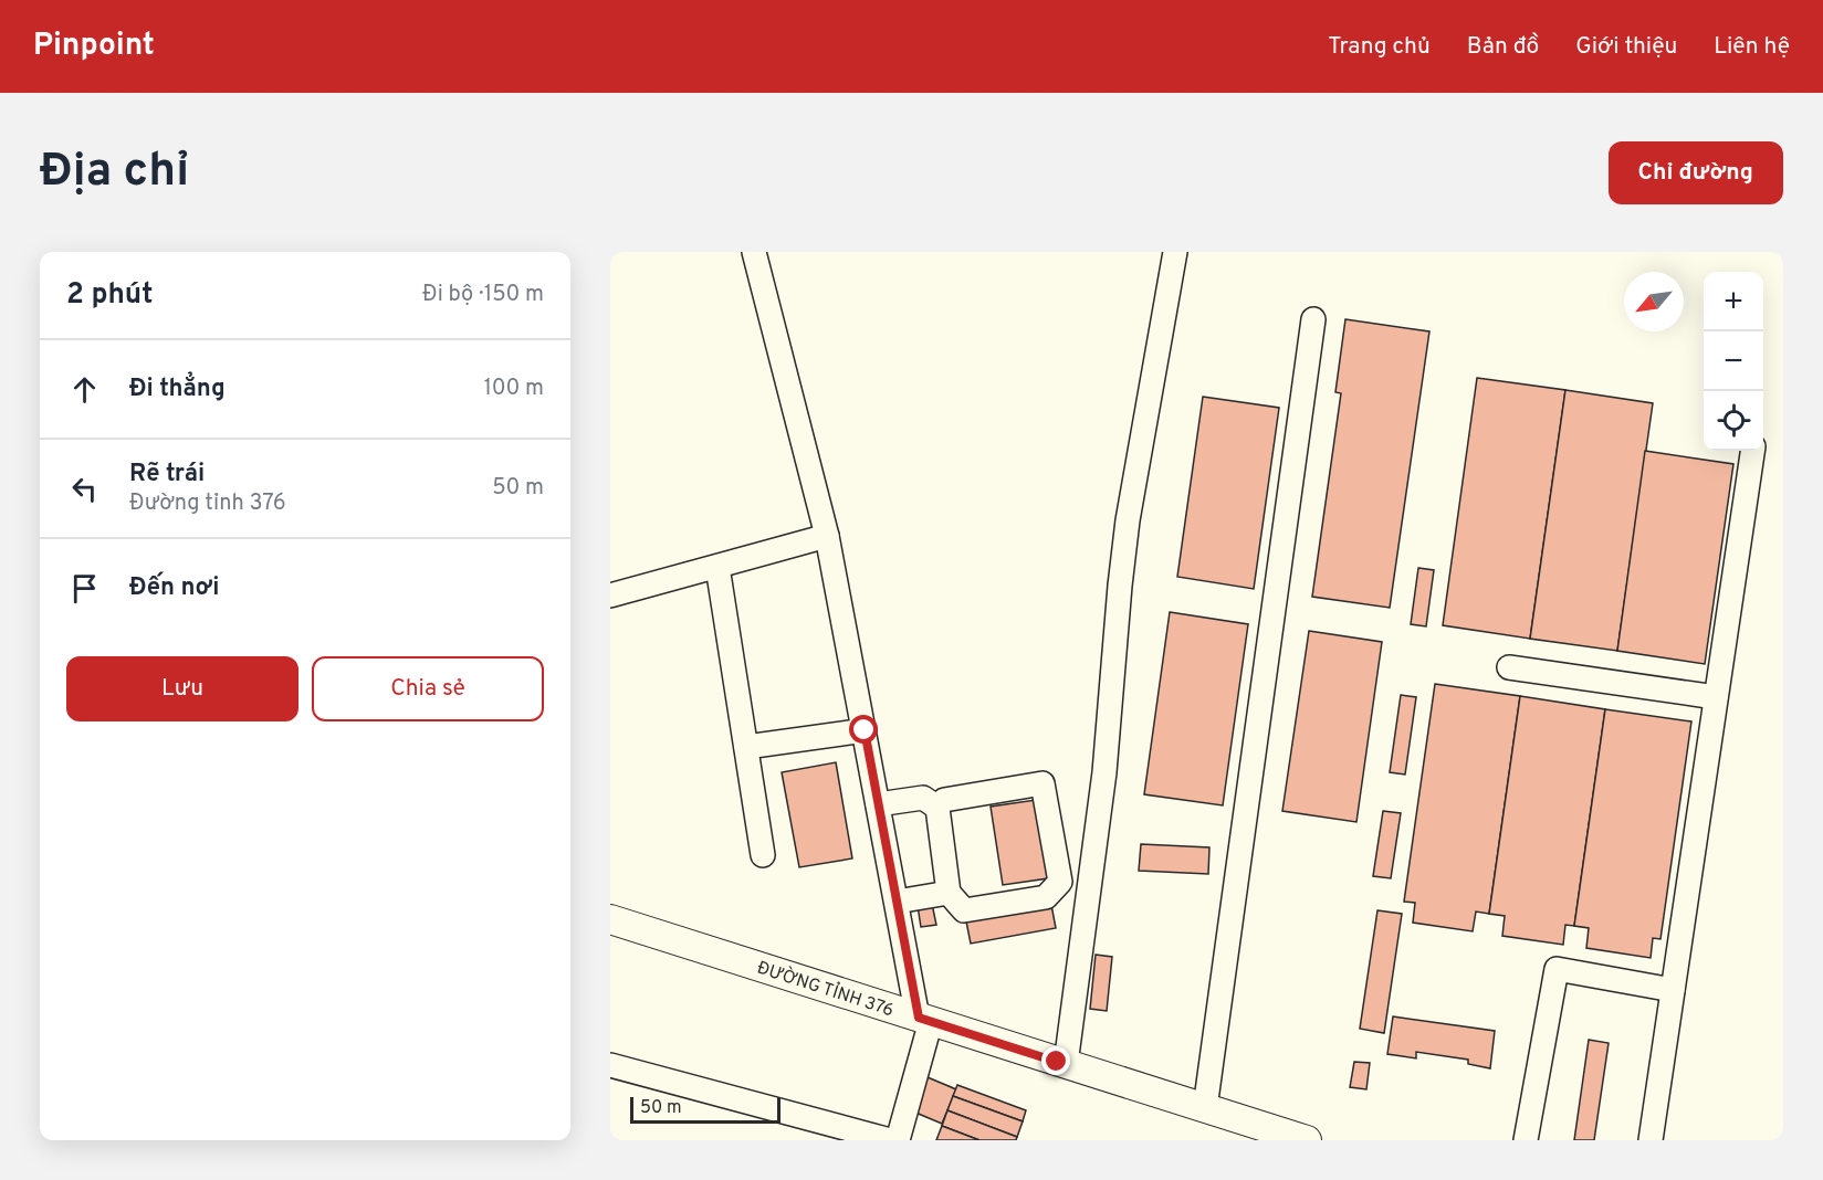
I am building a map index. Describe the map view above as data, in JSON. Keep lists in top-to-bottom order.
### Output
{
  "streets": {
    "main road": ["ĐƯỜNG TỈNH 376"]
  },
  "scale_bar": "50 m",
  "north": "bottom left",
  "page": {
    "header": "Pinpoint",
    "nav": [
      "Trang chủ",
      "Bản đồ",
      "Giới thiệu",
      "Liên hệ"
    ],
    "buttons": [
      "Chỉ đường",
      ["Lưu", "Chia sẻ"]
    ],
    "title": "Địa chỉ",
    "heading": ["2 phút", "Đi bộ · 150 m"],
    "map_buttons": ["+", "−"],
    "list": [
      ["Đi thẳng", "100 m"],
      ["Rẽ trái", "Đường tỉnh 376", "50 m"],
      "Đến nơi"
    ],
    "scale": "50 m"
  }
}
